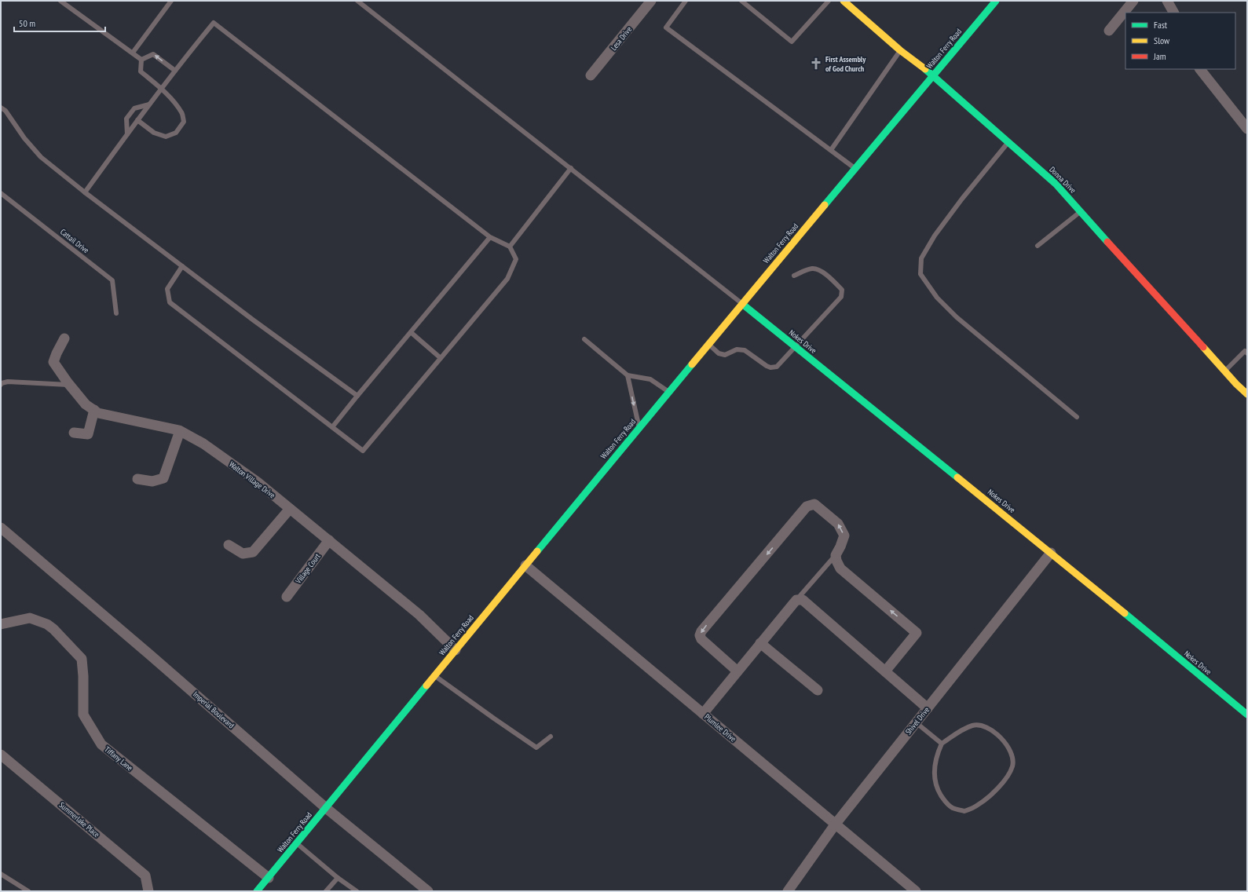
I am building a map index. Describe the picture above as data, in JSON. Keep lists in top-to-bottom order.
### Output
{
  "streets": {
    "street": [
      "Lesa Drive",
      "Walton Ferry Road",
      "Donna Drive",
      "Nokes Drive",
      "Walton Village Drive",
      "Village Court",
      "Imperial Boulevard",
      "Shivel Drive",
      "Plumlee Drive",
      "Tiffany Lane",
      "Summerlake Place"
    ],
    "lane": ["Cattail Drive"]
  },
  "crossings": [
    ["Walton Ferry Road", "Donna Drive"],
    ["Walton Ferry Road", "Nokes Drive"],
    ["Walton Ferry Road", "Walton Village Drive"],
    ["Walton Ferry Road", "Imperial Boulevard"],
    ["Walton Ferry Road", "Plumlee Drive"],
    ["Walton Ferry Road", "Tiffany Lane"],
    ["Nokes Drive", "Shivel Drive"],
    ["Walton Village Drive", "Village Court"],
    ["Shivel Drive", "Plumlee Drive"]
  ],
  "places": {
    "church": ["First Assembly of God Church"]
  },
  "legend": ["Fast", "Slow", "Jam"],
  "scale_bar": "50 m"
}
